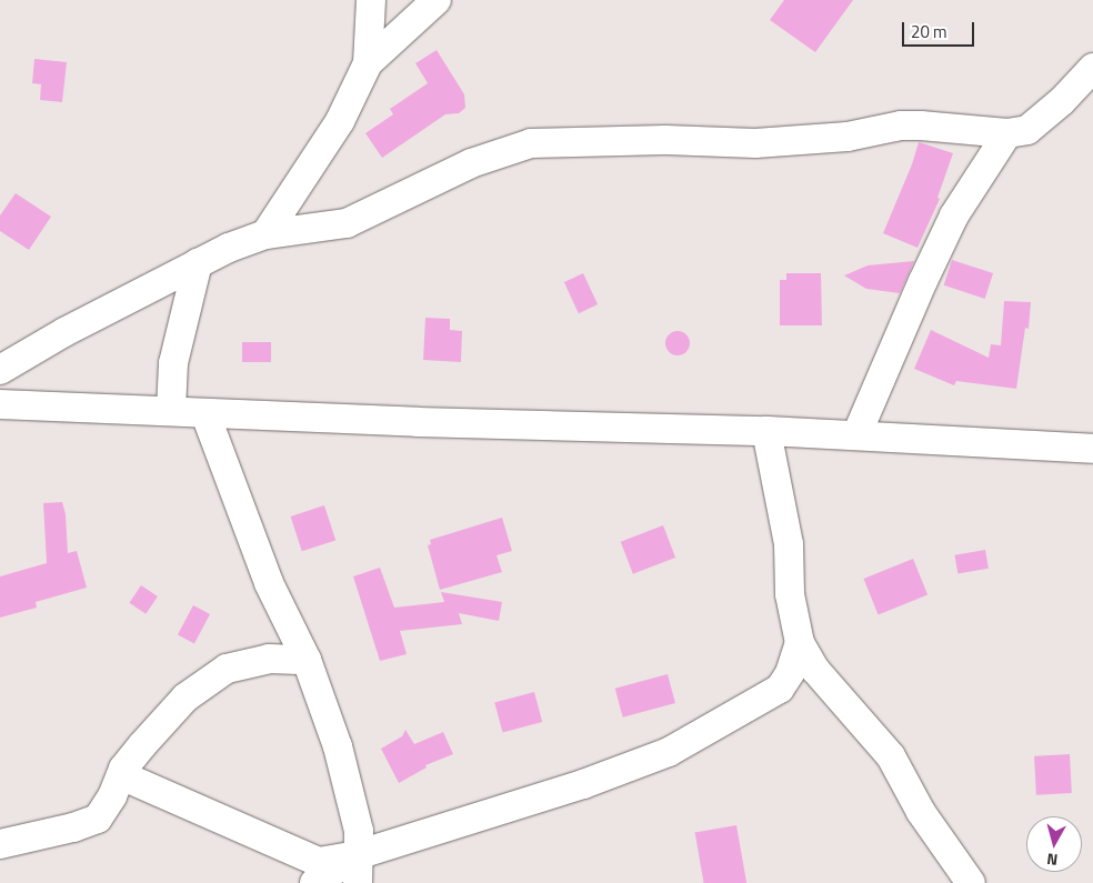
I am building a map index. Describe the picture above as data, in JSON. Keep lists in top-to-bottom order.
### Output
{
  "scale_bar": "20 m",
  "north": "bottom"
}
